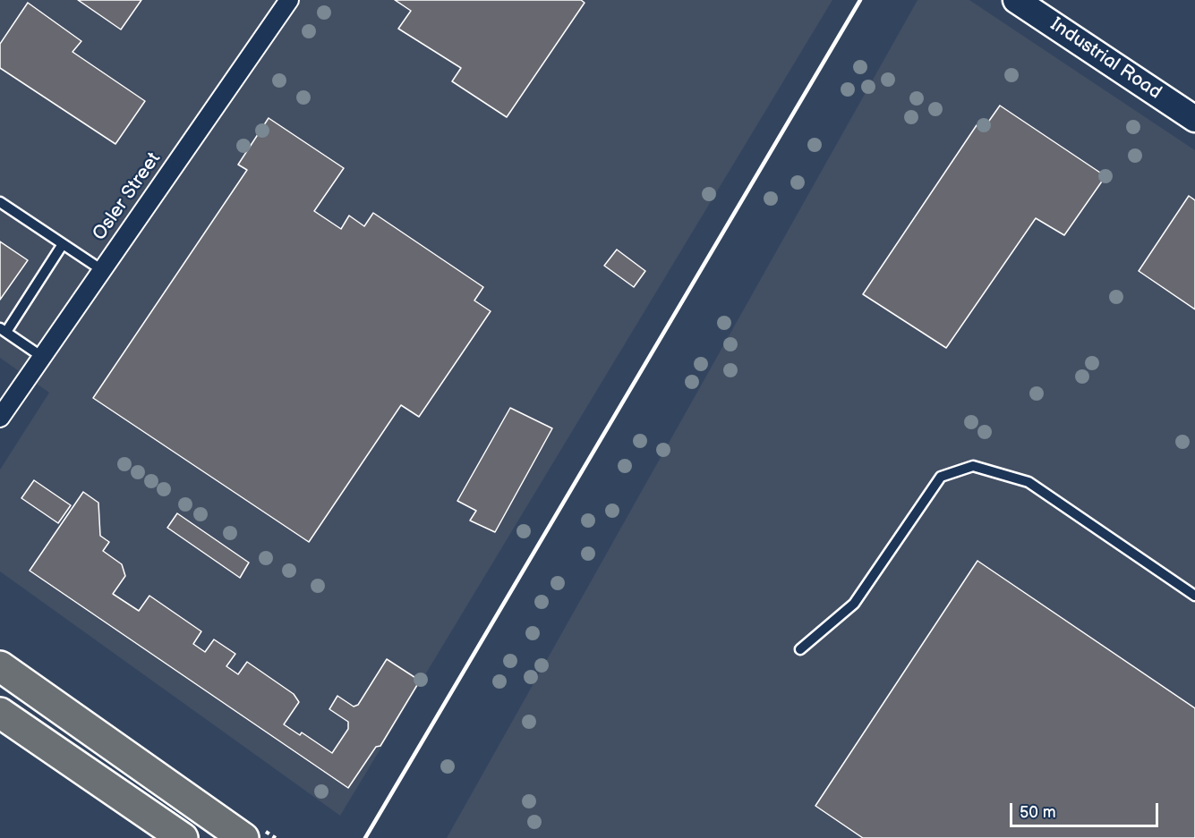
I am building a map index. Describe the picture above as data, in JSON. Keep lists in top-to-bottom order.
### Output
{
  "streets": {
    "street": ["Industrial Road", "Osler Street"]
  },
  "scale_bar": "50 m"
}
